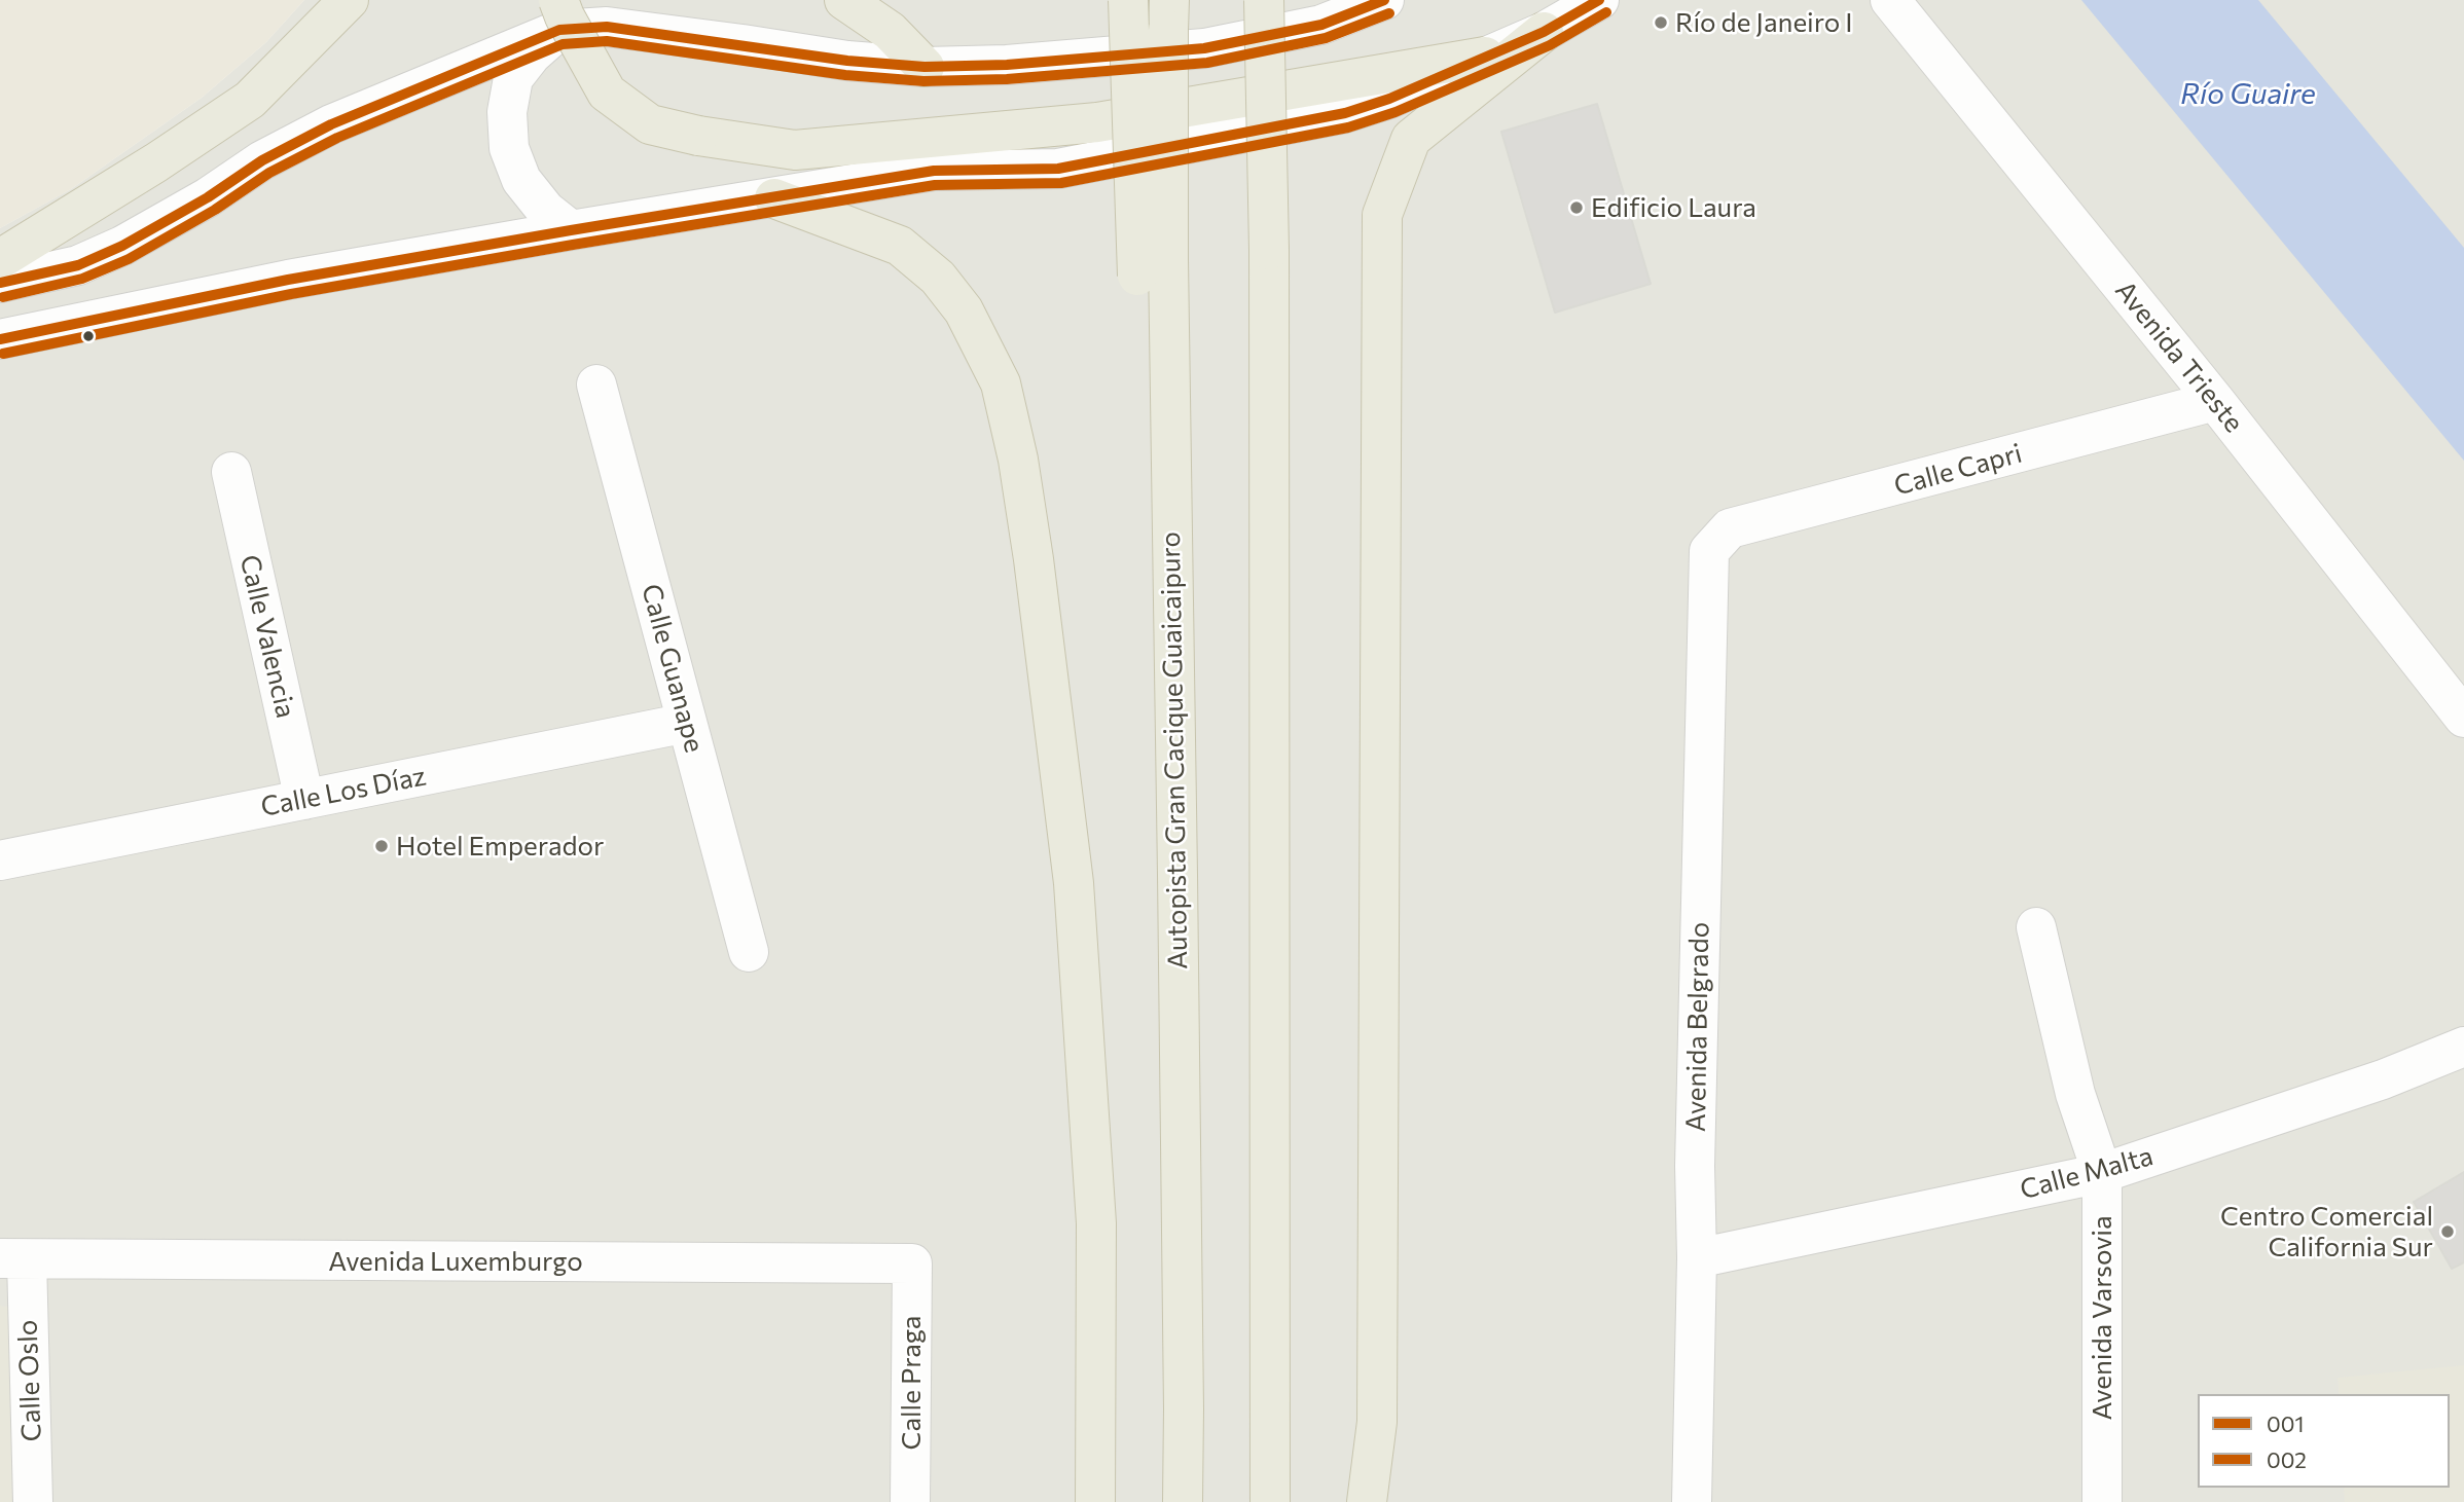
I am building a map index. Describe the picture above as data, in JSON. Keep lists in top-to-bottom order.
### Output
{
  "streets": {
    "highway": ["Autopista Gran Cacique Guaicaipuro"],
    "street": [
      "Avenida Trieste",
      "Calle Capri",
      "Calle Valencia",
      "Calle Guanape",
      "Calle Los Díaz",
      "Avenida Belgrado",
      "Calle Malta",
      "Avenida Luxemburgo",
      "Avenida Varsovia",
      "Calle Oslo",
      "Calle Praga"
    ]
  },
  "crossings": [
    ["Avenida Trieste", "Calle Capri"],
    ["Calle Capri", "Avenida Belgrado"],
    ["Calle Valencia", "Calle Los Díaz"],
    ["Calle Guanape", "Calle Los Díaz"],
    ["Avenida Belgrado", "Calle Malta"],
    ["Calle Malta", "Avenida Varsovia"],
    ["Avenida Luxemburgo", "Calle Oslo"],
    ["Avenida Luxemburgo", "Calle Praga"]
  ],
  "water": ["Río Guaire"],
  "places": [
    "Río de Janeiro I",
    "Edificio Laura",
    "Hotel Emperador",
    "Centro Comercial California Sur"
  ],
  "lines": ["transit line 001", "transit line 002"],
  "legend": ["001", "002"]
}
